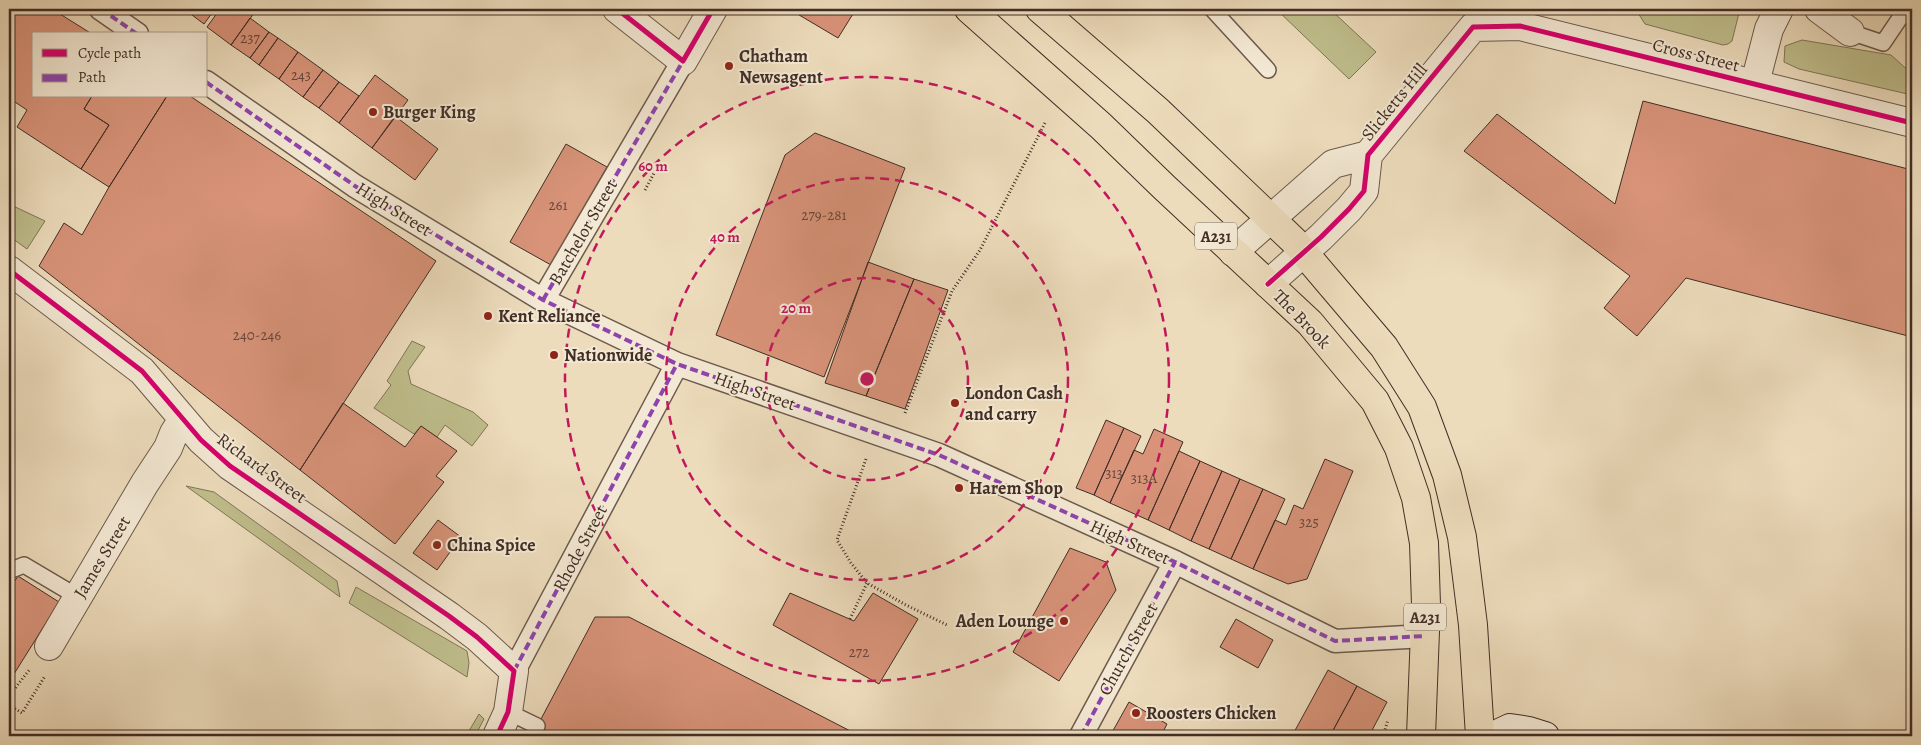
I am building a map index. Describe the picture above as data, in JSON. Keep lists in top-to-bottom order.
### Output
{
  "streets": {
    "main road": ["A231", "The Brook"],
    "street": [
      "Cross Street",
      "Slicketts Hill",
      "High Street",
      "Batchelor Street",
      "Richard Street",
      "Rhode Street",
      "James Street",
      "Church Street"
    ]
  },
  "crossings": [
    ["Cross Street", "Slicketts Hill"],
    ["Slicketts Hill", "A231"],
    ["Slicketts Hill", "The Brook"],
    ["High Street", "Batchelor Street"],
    ["High Street", "The Brook"],
    ["High Street", "Rhode Street"],
    ["High Street", "Church Street"],
    ["Richard Street", "Rhode Street"],
    ["Richard Street", "James Street"]
  ],
  "places": [
    "Chatham Newsagent",
    "Burger King",
    "Kent Reliance",
    "Nationwide",
    "London Cash and carry",
    "Harem Shop",
    "China Spice",
    "Aden Lounge",
    "Roosters Chicken"
  ],
  "house_numbers": [
    "237",
    "243",
    "261",
    "279-281",
    "240-246",
    "313",
    "313A",
    "325",
    "272"
  ],
  "legend": ["Cycle path", "Path"],
  "rings": ["60 m", "40 m", "20 m"]
}
